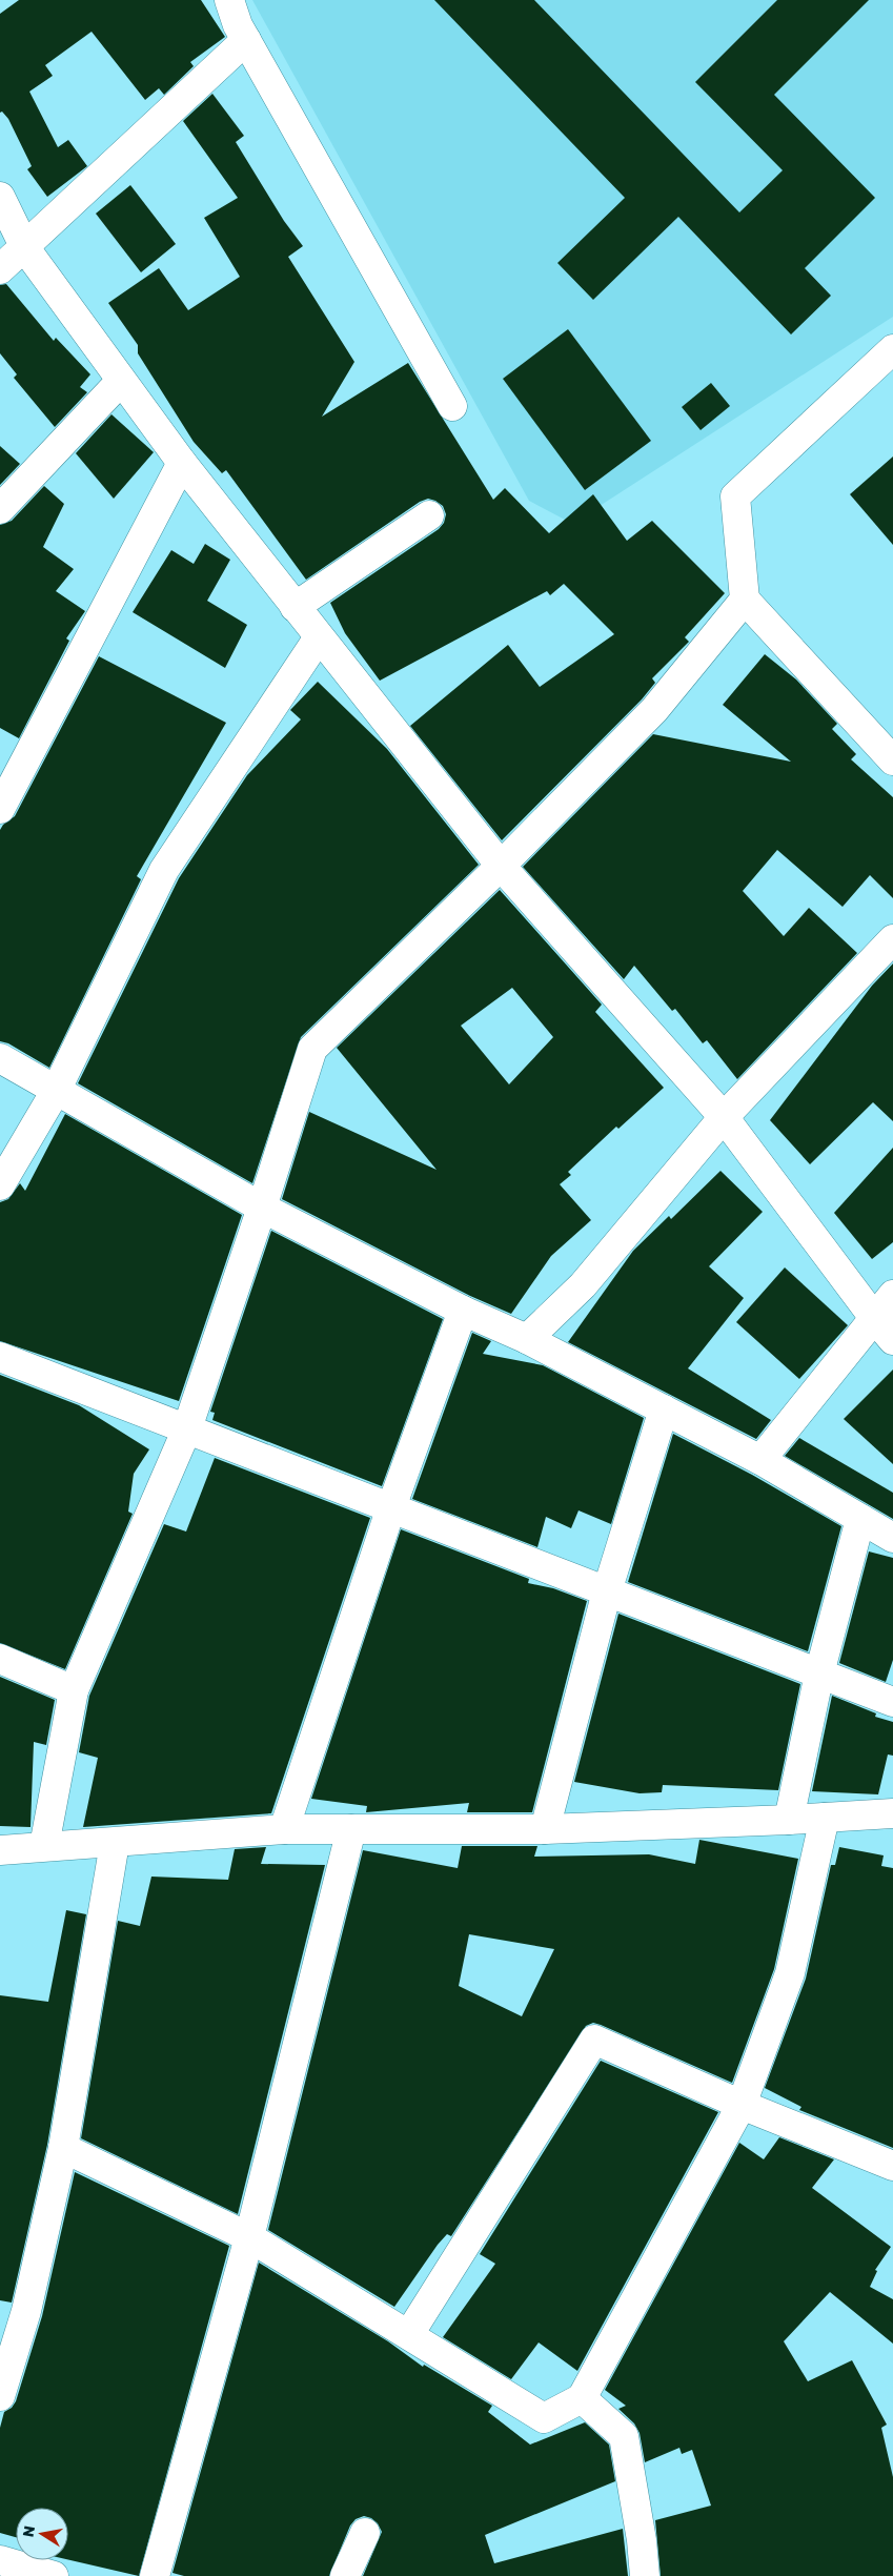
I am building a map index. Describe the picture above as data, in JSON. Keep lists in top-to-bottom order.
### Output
{
  "north": "left"
}
